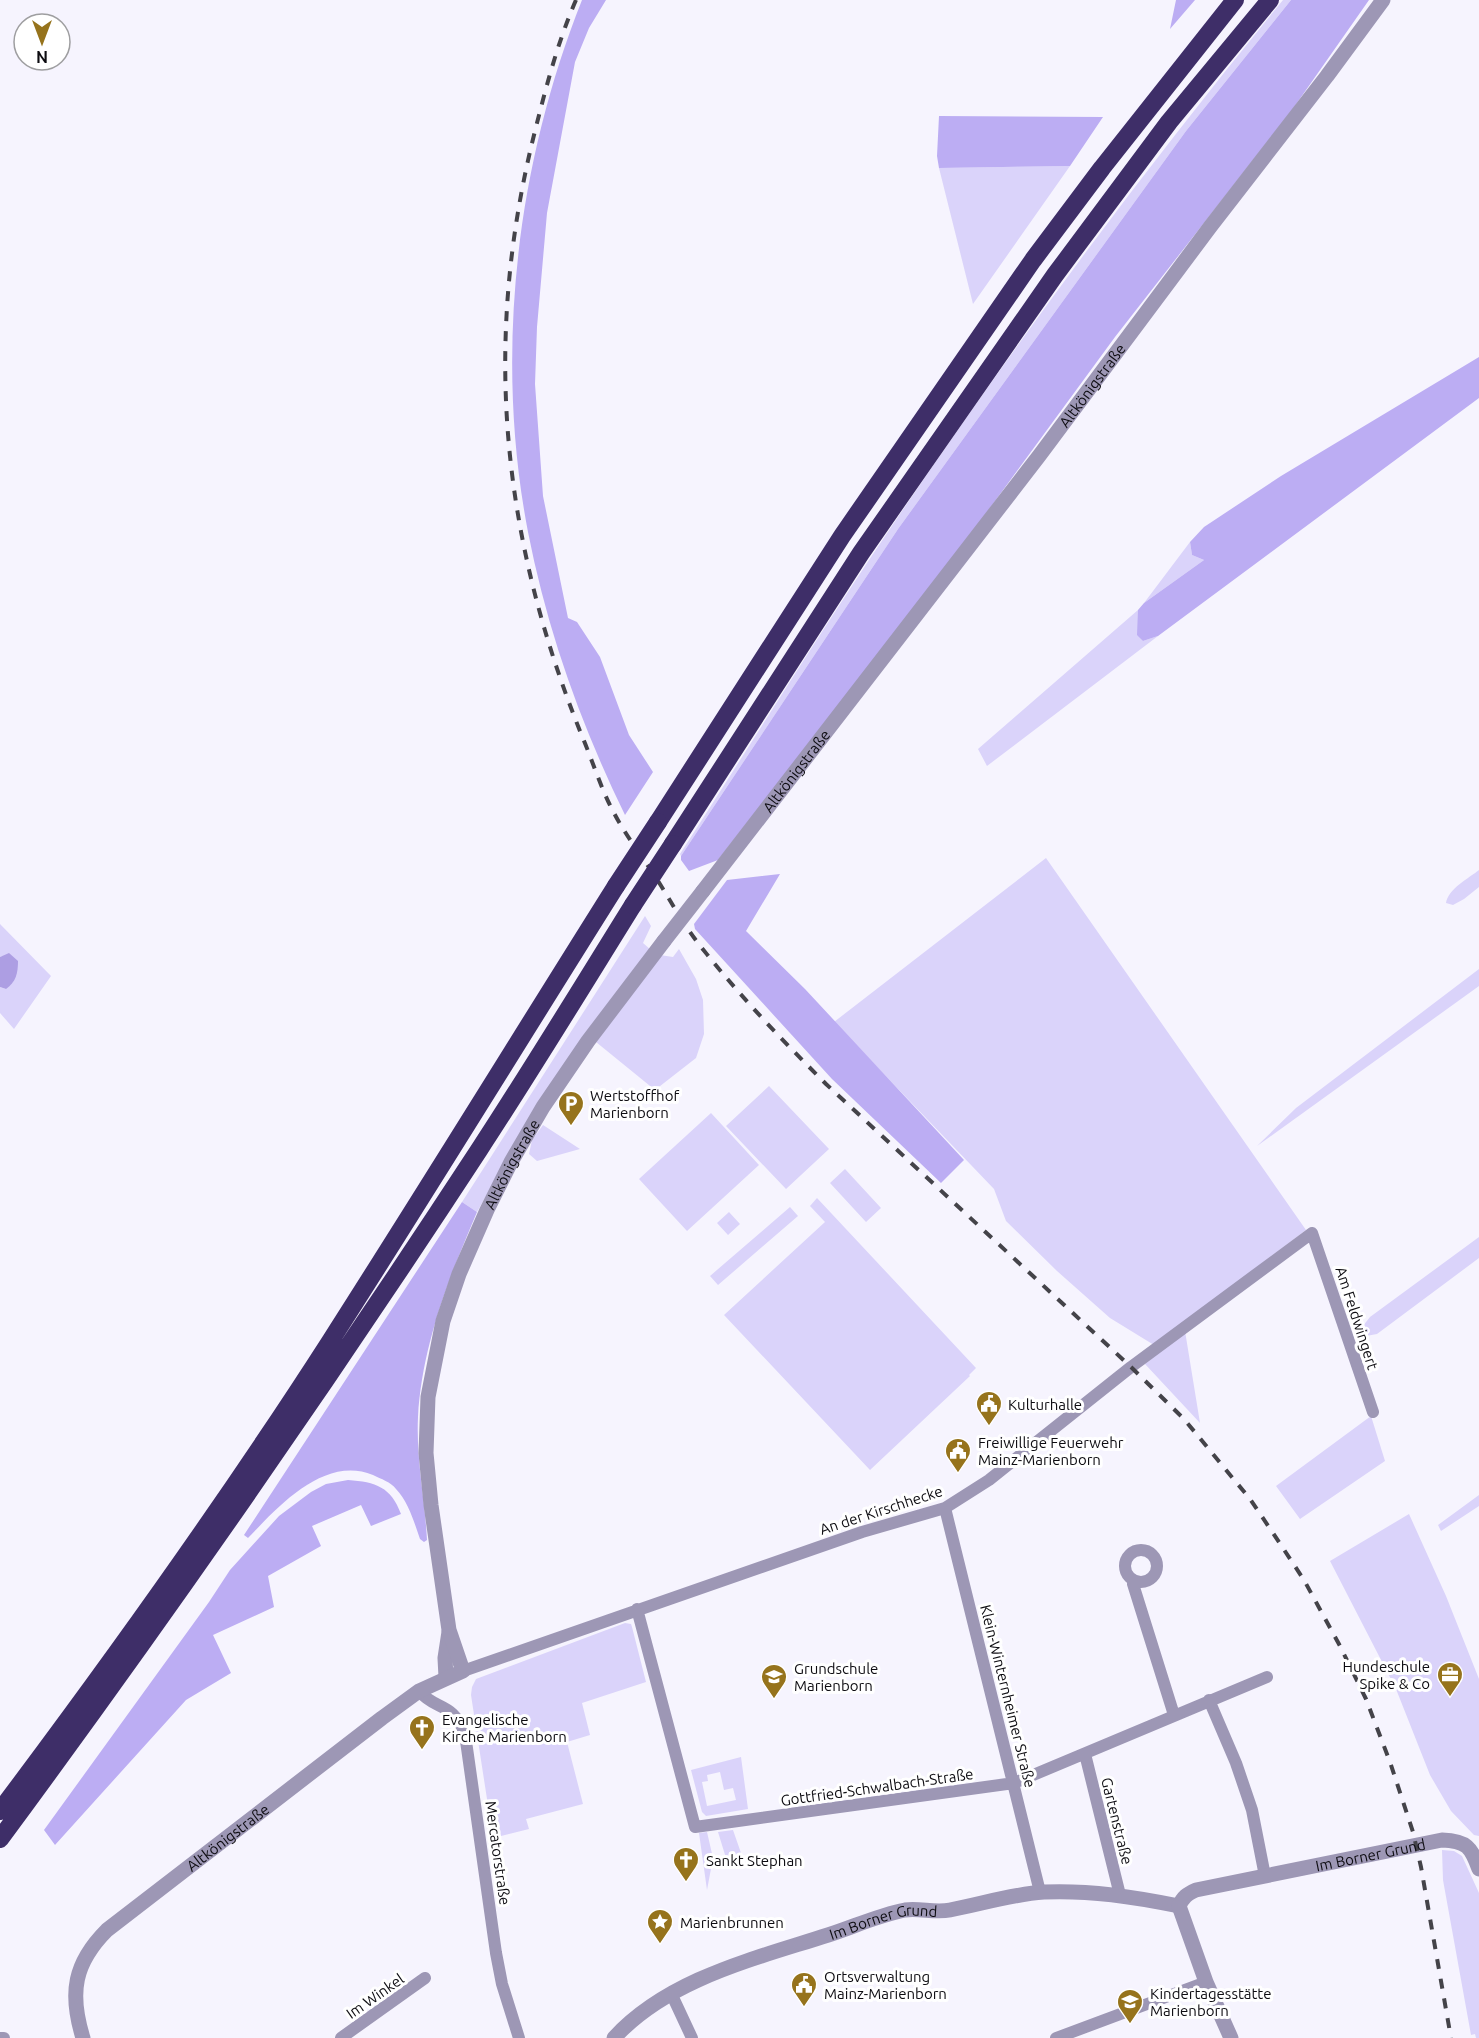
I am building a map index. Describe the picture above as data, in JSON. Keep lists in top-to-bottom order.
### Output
{
  "streets": {
    "street": [
      "Altkönigstraße",
      "Am Feldwingert",
      "An der Kirschhecke",
      "Klein-Winternheimer Straße",
      "Gottfried-Schwalbach-Straße",
      "Gartenstraße",
      "Mercatorstraße",
      "Im Borner Grund",
      "Im Winkel"
    ]
  },
  "crossings": [
    ["Altkönigstraße", "An der Kirschhecke"],
    ["Altkönigstraße", "Mercatorstraße"],
    ["Am Feldwingert", "An der Kirschhecke"],
    ["An der Kirschhecke", "Klein-Winternheimer Straße"],
    ["An der Kirschhecke", "Gottfried-Schwalbach-Straße"],
    ["Klein-Winternheimer Straße", "Gottfried-Schwalbach-Straße"],
    ["Klein-Winternheimer Straße", "Im Borner Grund"],
    ["Gottfried-Schwalbach-Straße", "Gartenstraße"],
    ["Gartenstraße", "Im Borner Grund"]
  ],
  "places": {
    "parking": ["Wertstoffhof Marienborn"],
    "public building": ["Kulturhalle", "Freiwillige Feuerwehr Mainz-Marienborn", "Ortsverwaltung Mainz-Marienborn"],
    "office": ["Hundeschule Spike & Co"],
    "school or university": ["Grundschule Marienborn", "Kindertagesstätte Marienborn"],
    "church": ["Evangelische Kirche Marienborn", "Sankt Stephan"],
    "place": ["Marienbrunnen"]
  },
  "north": "bottom"
}
